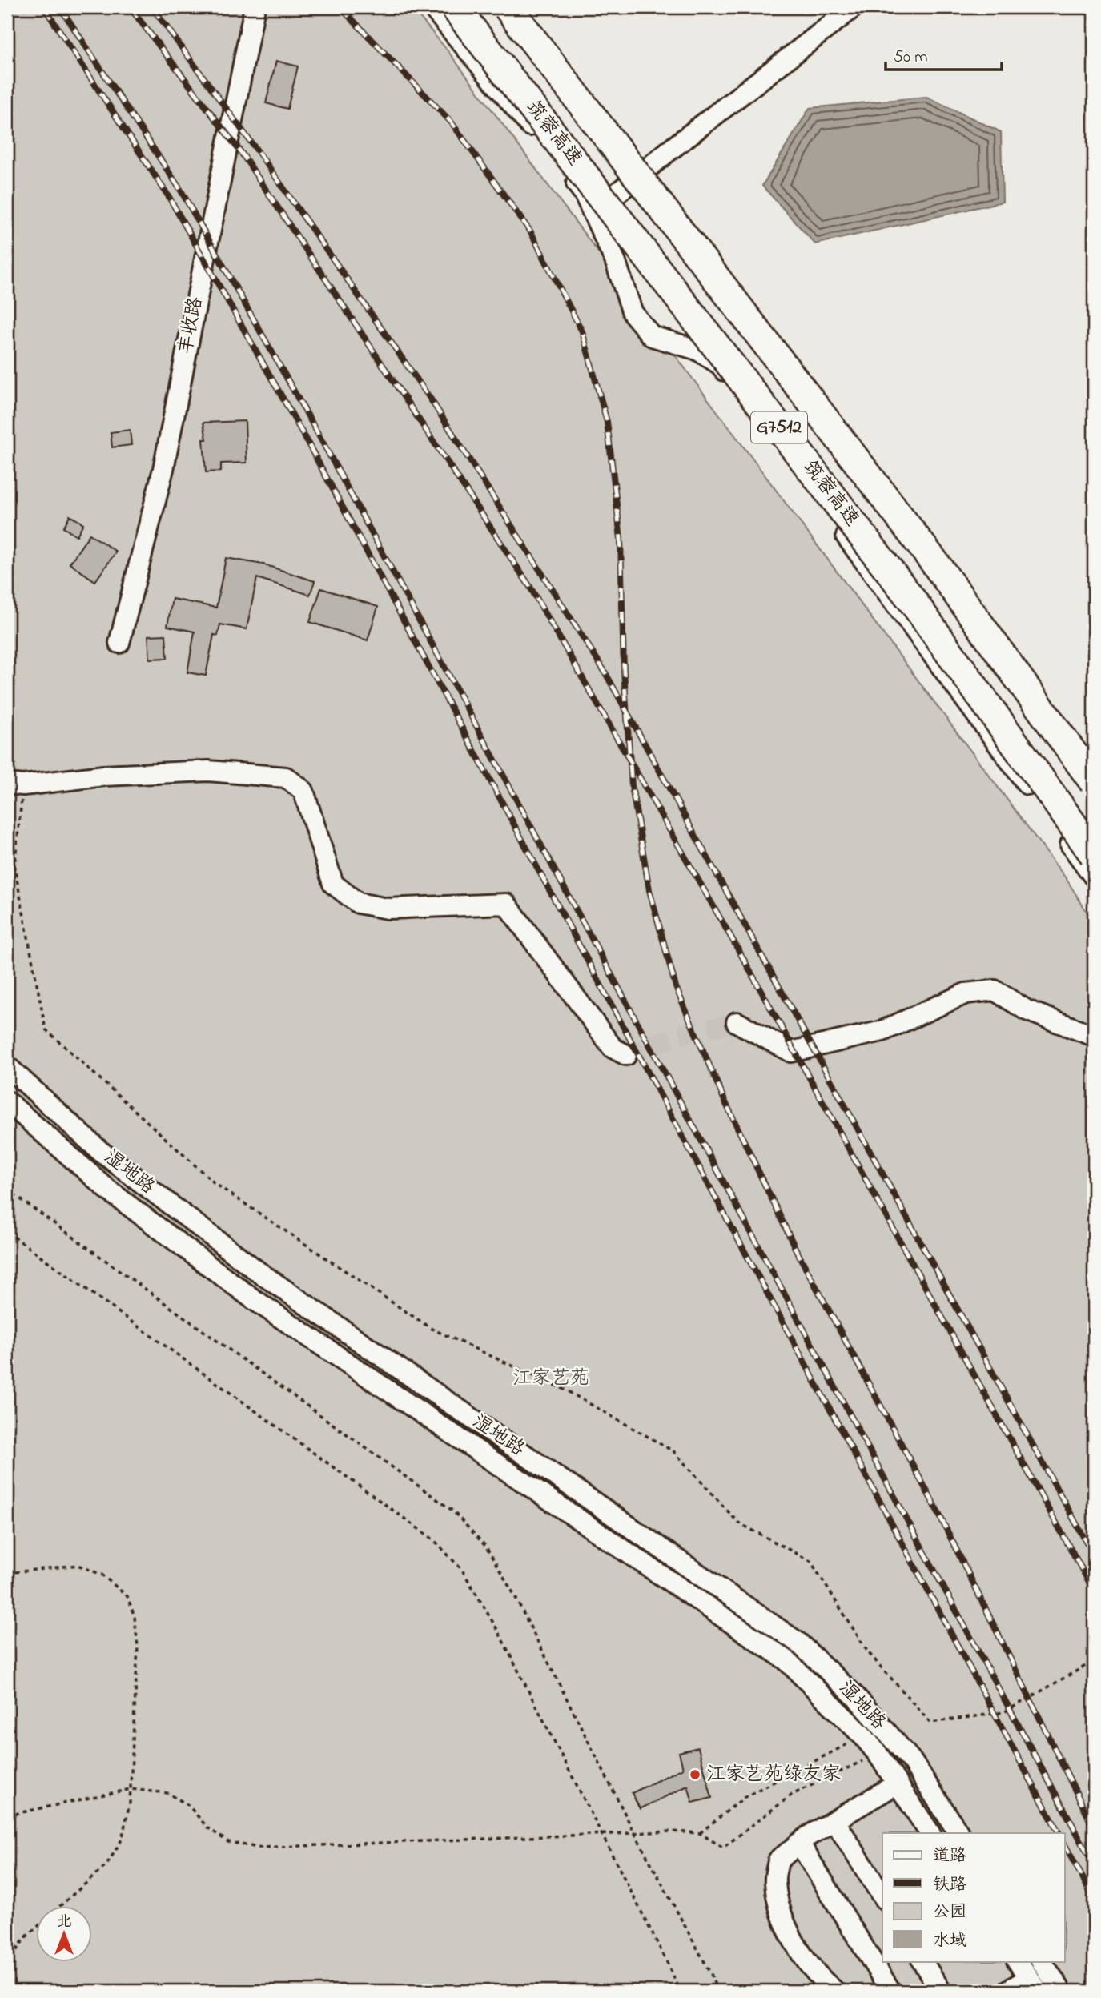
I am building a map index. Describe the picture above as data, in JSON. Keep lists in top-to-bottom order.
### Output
{
  "streets": {
    "highway": ["筑蓉高速", "G7512"],
    "street": ["丰收路", "湿地路"]
  },
  "parks": ["江家艺苑"],
  "places": ["江家艺苑绿友家"],
  "legend": [
    "道路",
    "铁路",
    "公园",
    "水域"
  ],
  "scale_bar": "50 m",
  "north": "top"
}
